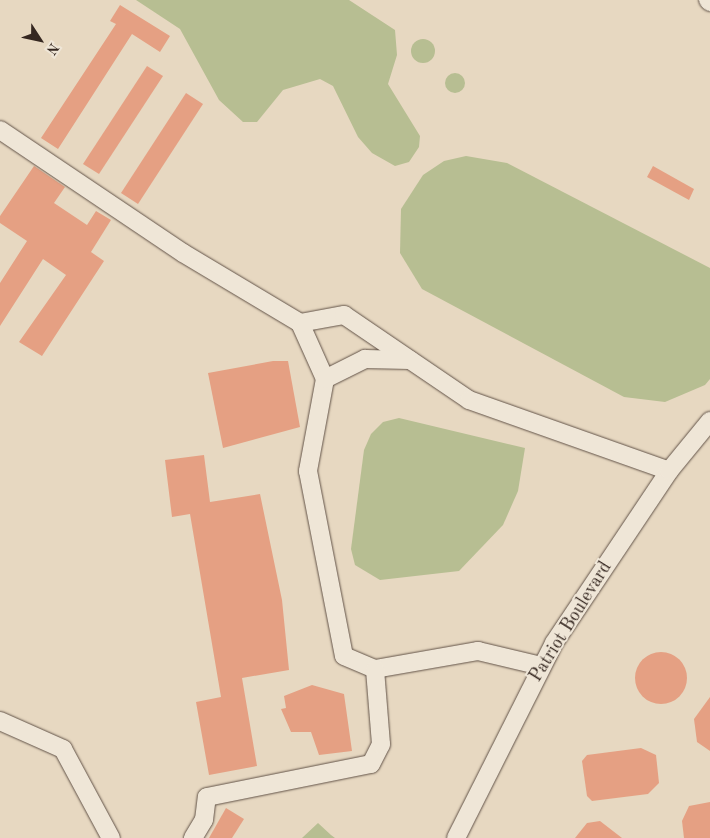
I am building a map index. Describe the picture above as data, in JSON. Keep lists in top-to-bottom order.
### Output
{
  "streets": {
    "street": ["Patriot Boulevard"]
  },
  "north": "bottom right"
}
